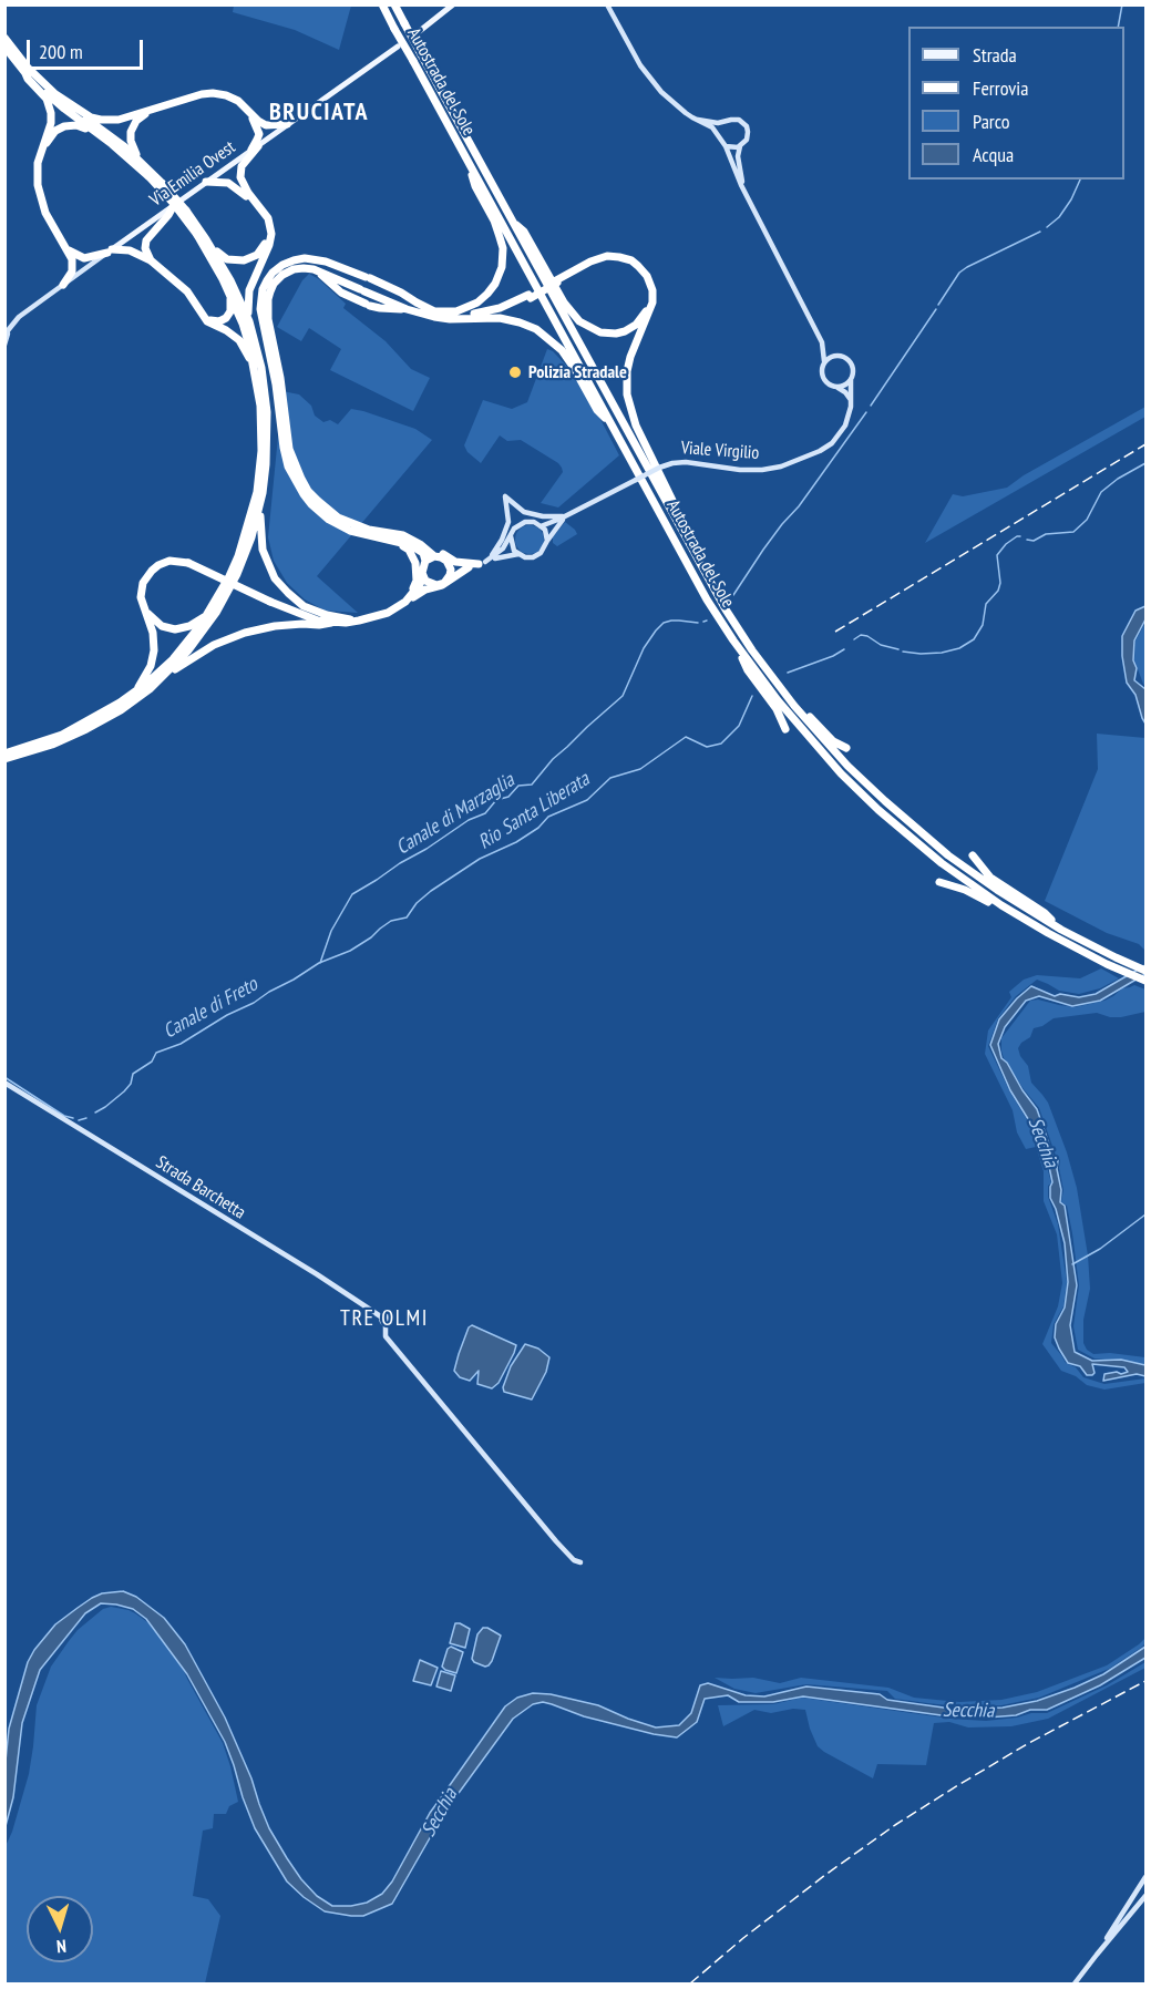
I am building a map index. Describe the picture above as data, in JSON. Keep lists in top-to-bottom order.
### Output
{
  "streets": {
    "highway": ["Autostrada del Sole"],
    "main road": ["Via Emilia Ovest"],
    "street": ["Viale Virgilio", "Strada Barchetta"]
  },
  "districts": ["BRUCIATA", "TRE OLMI"],
  "water": [
    "Rio Santa Liberata",
    "Canale di Marzaglia",
    "Canale di Freto",
    "Secchia"
  ],
  "places": ["Polizia Stradale"],
  "legend": [
    "Strada",
    "Ferrovia",
    "Parco",
    "Acqua"
  ],
  "scale_bar": "200 m",
  "north": "bottom"
}
